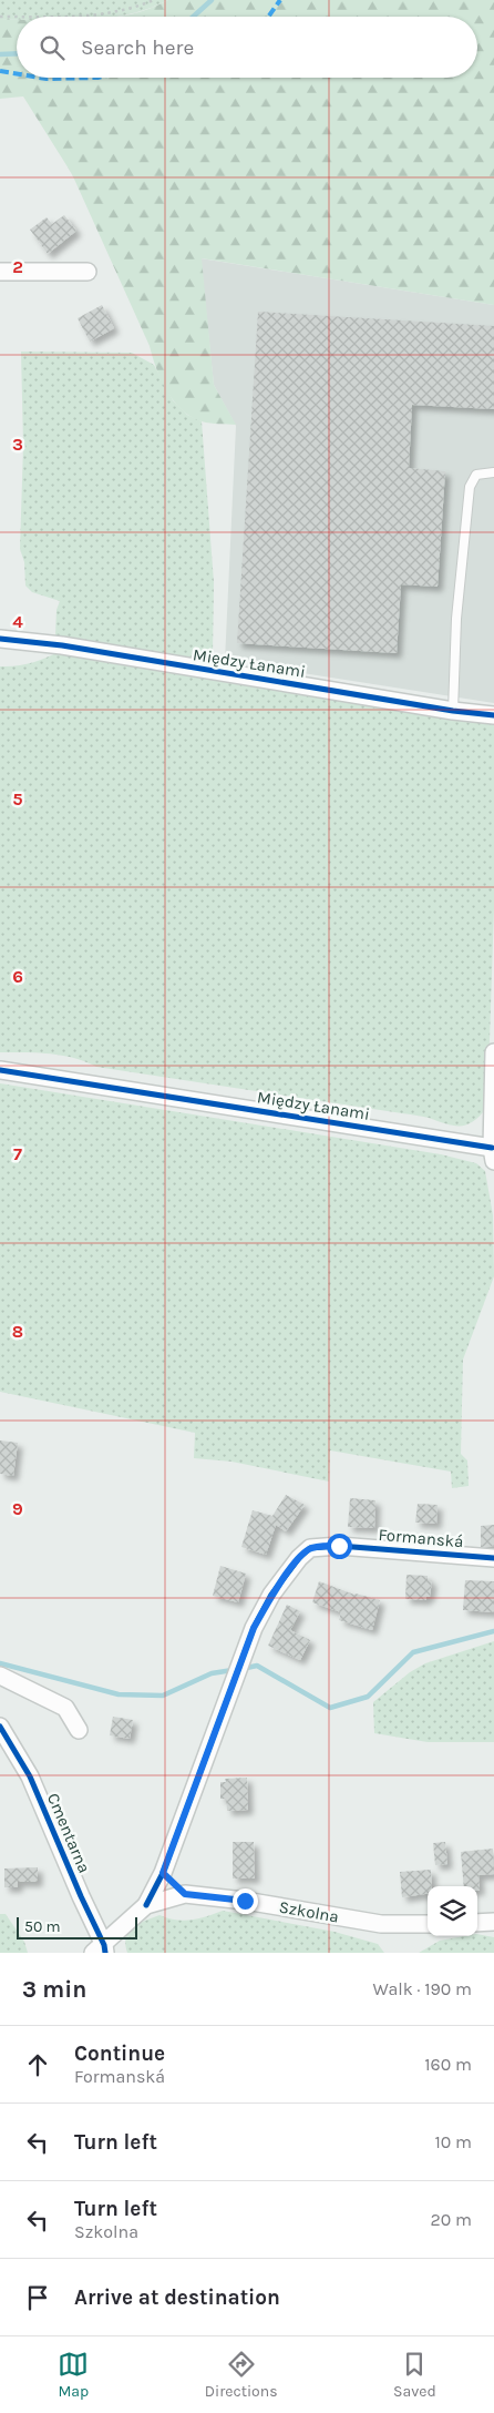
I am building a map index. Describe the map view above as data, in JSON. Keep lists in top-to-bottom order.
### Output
{
  "streets": {
    "street": [
      "Między Łanami",
      "Formanská",
      "Cmentarna",
      "Szkolna"
    ]
  },
  "crossings": [
    ["Formanská", "Szkolna"],
    ["Cmentarna", "Szkolna"]
  ],
  "scale_bar": "50 m",
  "page": {
    "search": "Search here",
    "scale": "50 m",
    "heading": ["3 min", "Walk · 190 m"],
    "list": [
      ["Continue", "Formanská", "160 m"],
      ["Turn left", "10 m"],
      ["Turn left", "Szkolna", "20 m"],
      "Arrive at destination"
    ],
    "nav": ["Map", "Directions", "Saved"]
  },
  "grid": {
    "rows": [
      "2",
      "3",
      "4",
      "5",
      "6",
      "7",
      "8",
      "9"
    ]
  }
}
